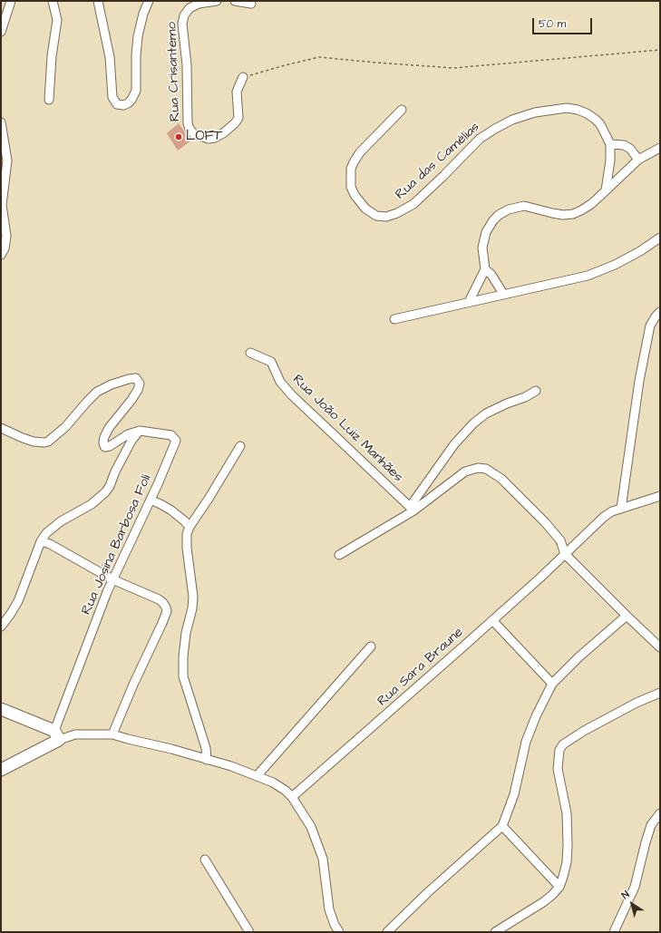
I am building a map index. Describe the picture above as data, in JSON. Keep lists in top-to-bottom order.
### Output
{
  "streets": {
    "street": [
      "Rua Crisantemo",
      "Rua das Camélias",
      "Rua João Luiz Manhães",
      "Rua Josina Barbosa Foli",
      "Rua Sara Braune"
    ]
  },
  "places": ["LOFT"],
  "scale_bar": "50 m",
  "north": "top left"
}
